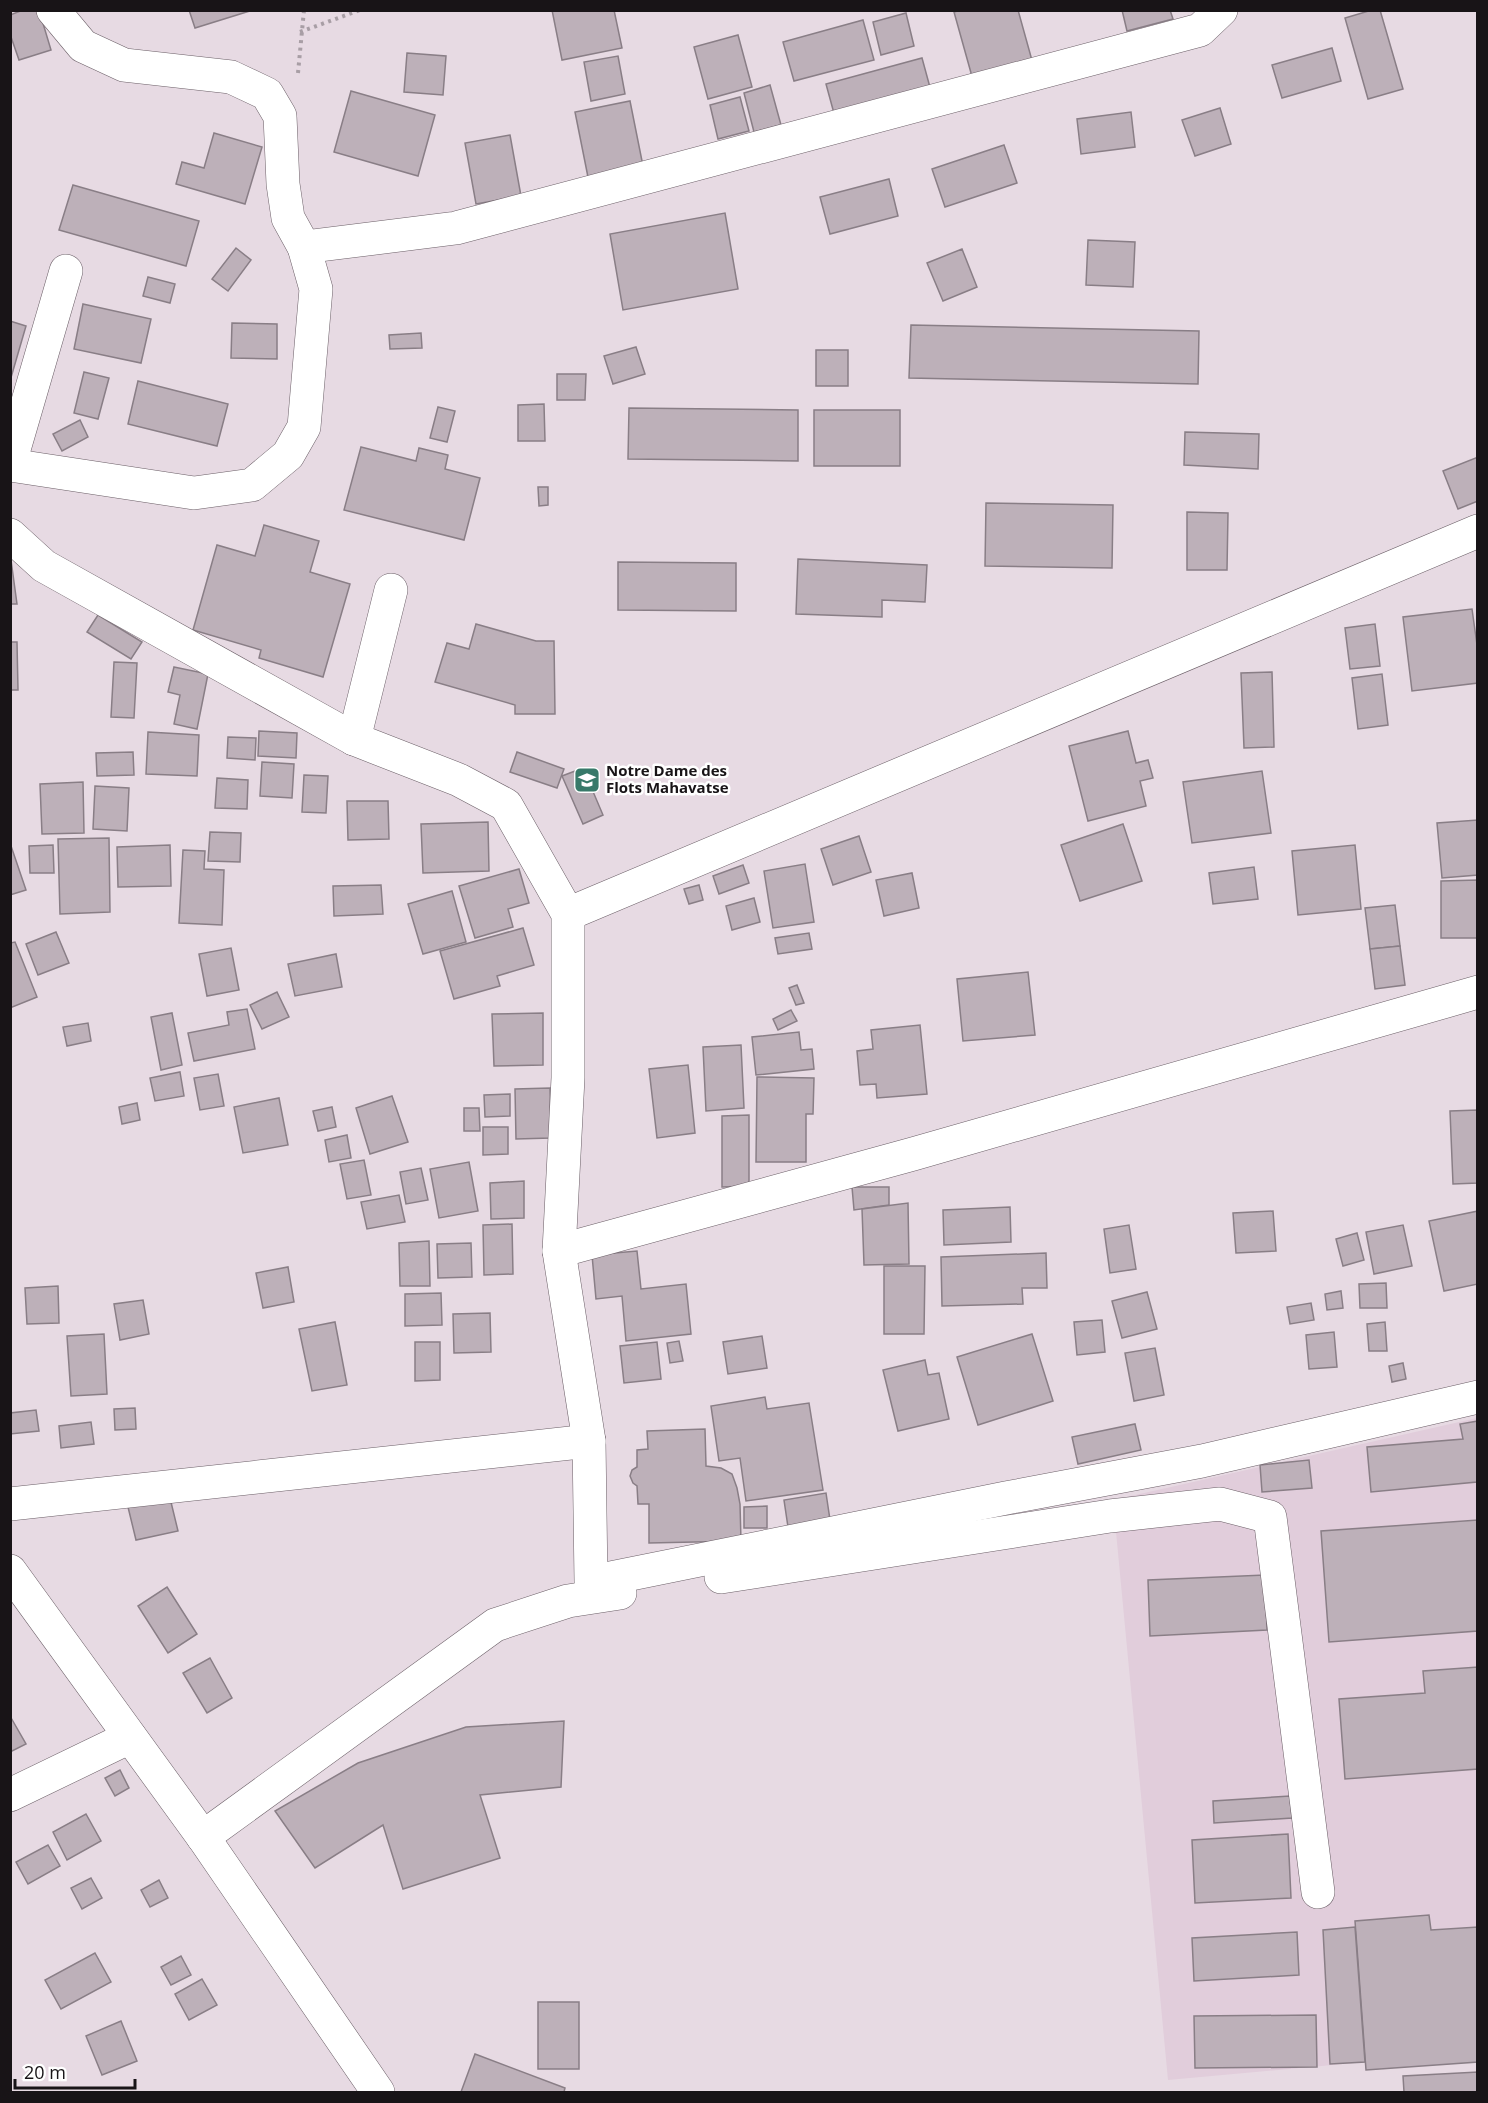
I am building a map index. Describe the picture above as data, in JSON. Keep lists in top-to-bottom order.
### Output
{
  "places": {
    "school or university": ["Notre Dame des Flots Mahavatse"]
  },
  "scale_bar": "20 m"
}
